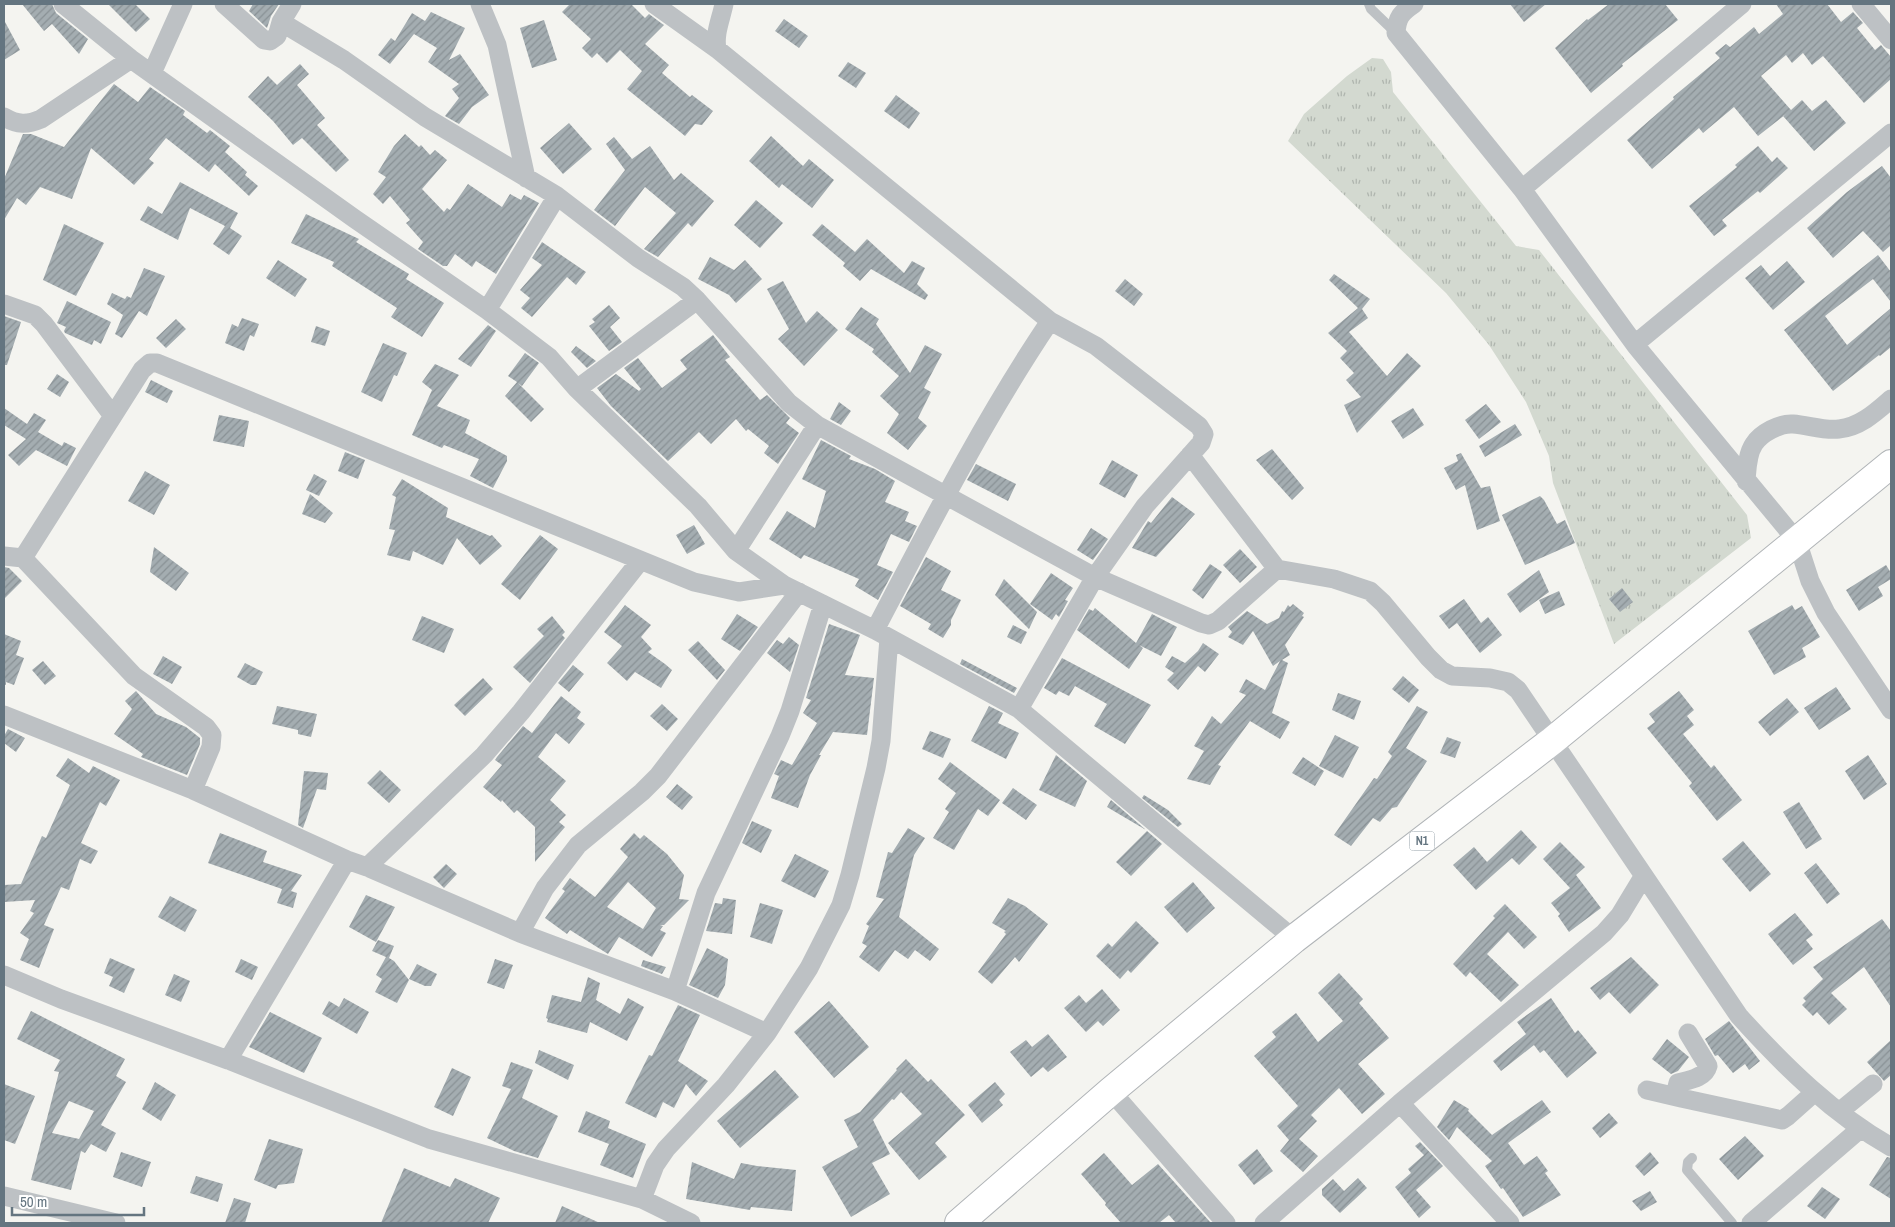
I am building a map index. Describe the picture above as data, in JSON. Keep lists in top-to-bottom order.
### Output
{
  "streets": {
    "highway": ["N1"]
  },
  "scale_bar": "50 m"
}
